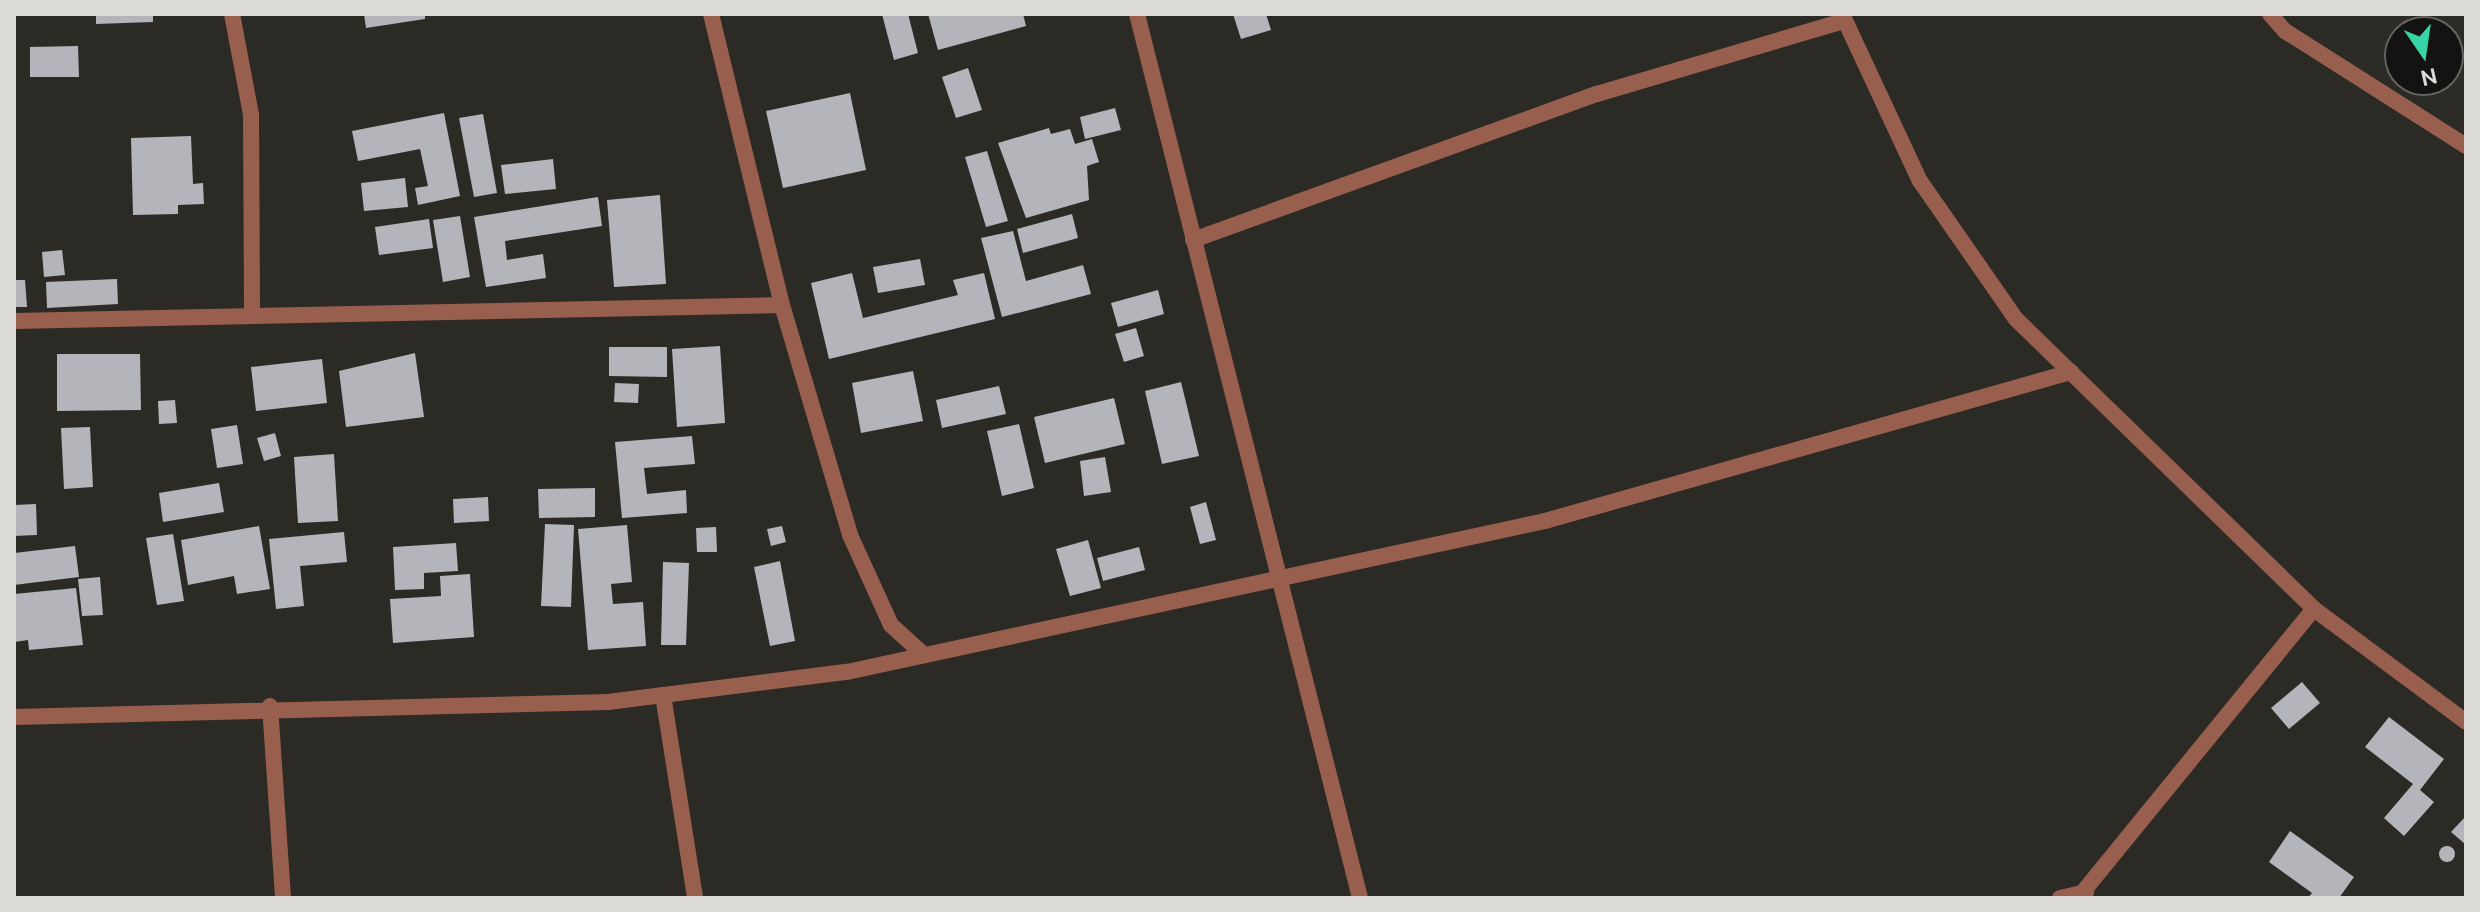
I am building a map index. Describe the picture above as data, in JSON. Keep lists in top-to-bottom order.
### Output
{
  "north": "bottom"
}
